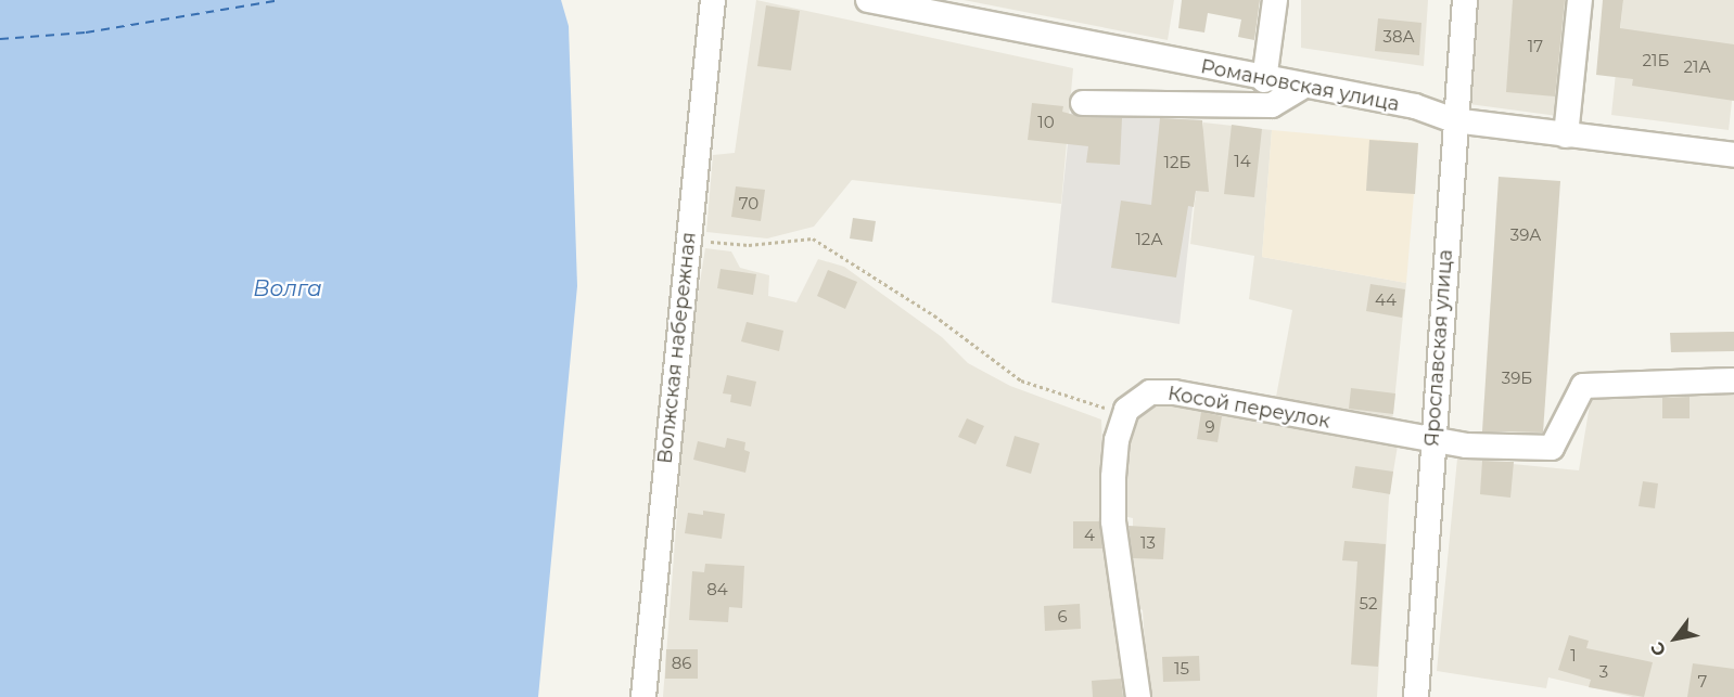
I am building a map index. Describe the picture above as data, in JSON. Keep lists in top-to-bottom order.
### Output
{
  "streets": {
    "street": [
      "Романовская улица",
      "Волжская набережная",
      "Ярославская улица",
      "Косой переулок"
    ]
  },
  "crossings": [
    ["Романовская улица", "Ярославская улица"],
    ["Ярославская улица", "Косой переулок"]
  ],
  "water": ["Волга"],
  "house_numbers": [
    "38А",
    "17",
    "21Б",
    "21А",
    "10",
    "14",
    "12Б",
    "70",
    "39А",
    "12А",
    "44",
    "39Б",
    "9",
    "4",
    "13",
    "84",
    "52",
    "6",
    "1",
    "86",
    "15",
    "3",
    "7"
  ],
  "north": "bottom left"
}
